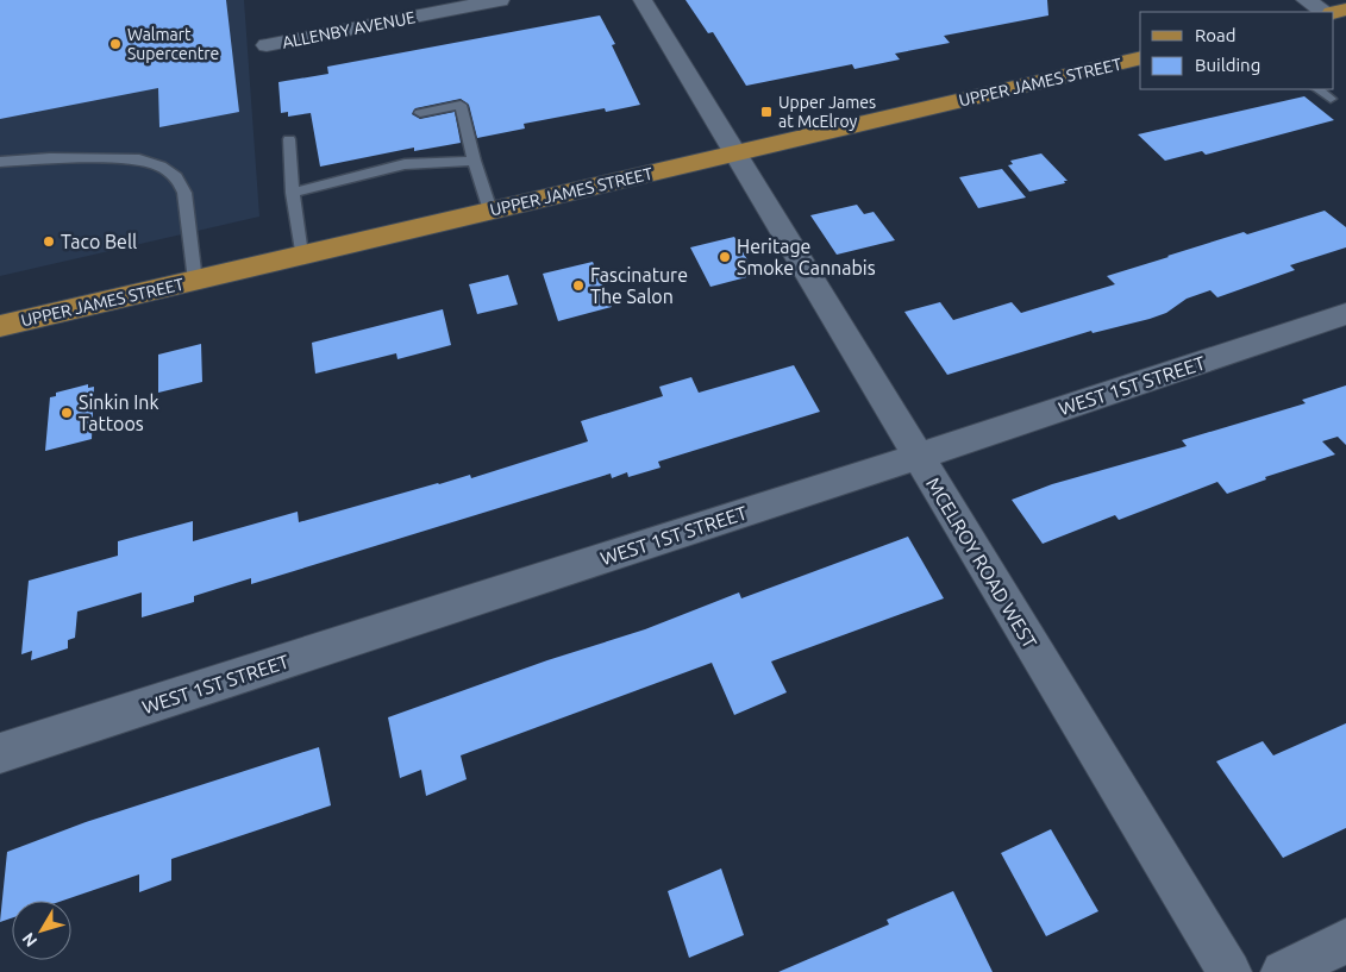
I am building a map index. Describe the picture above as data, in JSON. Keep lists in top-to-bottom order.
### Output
{
  "streets": {
    "main road": ["UPPER JAMES STREET"],
    "street": ["ALLENBY AVENUE", "WEST 1ST STREET", "MCELROY ROAD WEST"]
  },
  "crossings": [
    ["UPPER JAMES STREET", "MCELROY ROAD WEST"],
    ["WEST 1ST STREET", "MCELROY ROAD WEST"]
  ],
  "places": {
    "other": [
      "Walmart Supercentre",
      "Taco Bell",
      "Heritage Smoke Cannabis",
      "Fascinature The Salon",
      "Sinkin Ink Tattoos"
    ],
    "transit": ["Upper James at McElroy"]
  },
  "legend": ["Road", "Building"],
  "north": "bottom left"
}
